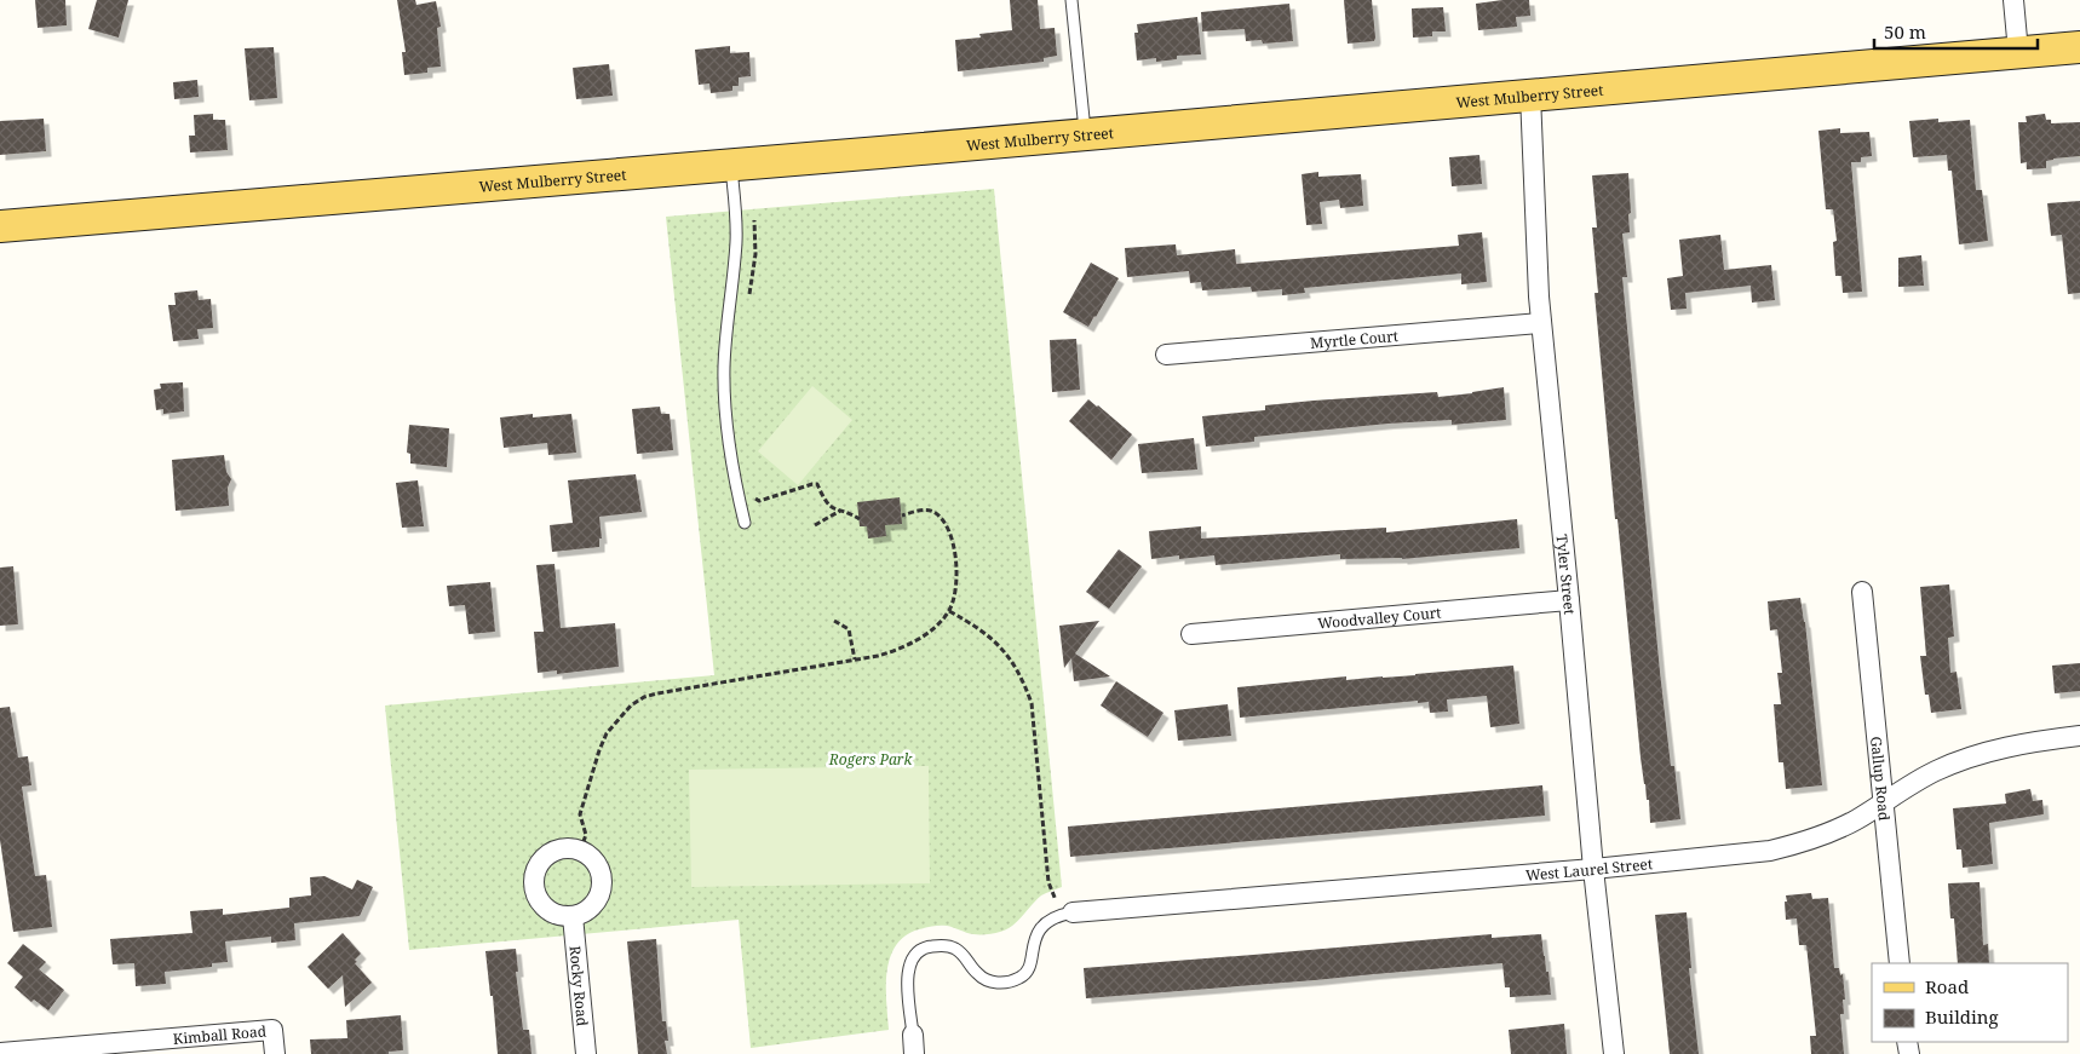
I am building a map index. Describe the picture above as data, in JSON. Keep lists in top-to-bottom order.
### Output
{
  "streets": {
    "main road": ["West Mulberry Street"],
    "street": [
      "Myrtle Court",
      "Tyler Street",
      "Woodvalley Court",
      "Gallup Road",
      "West Laurel Street",
      "Rocky Road",
      "Kimball Road"
    ]
  },
  "crossings": [
    ["West Mulberry Street", "Tyler Street"],
    ["Myrtle Court", "Tyler Street"],
    ["Tyler Street", "Woodvalley Court"],
    ["Tyler Street", "West Laurel Street"],
    ["Gallup Road", "West Laurel Street"]
  ],
  "parks": ["Rogers Park"],
  "legend": ["Road", "Building"],
  "scale_bar": "50 m"
}
